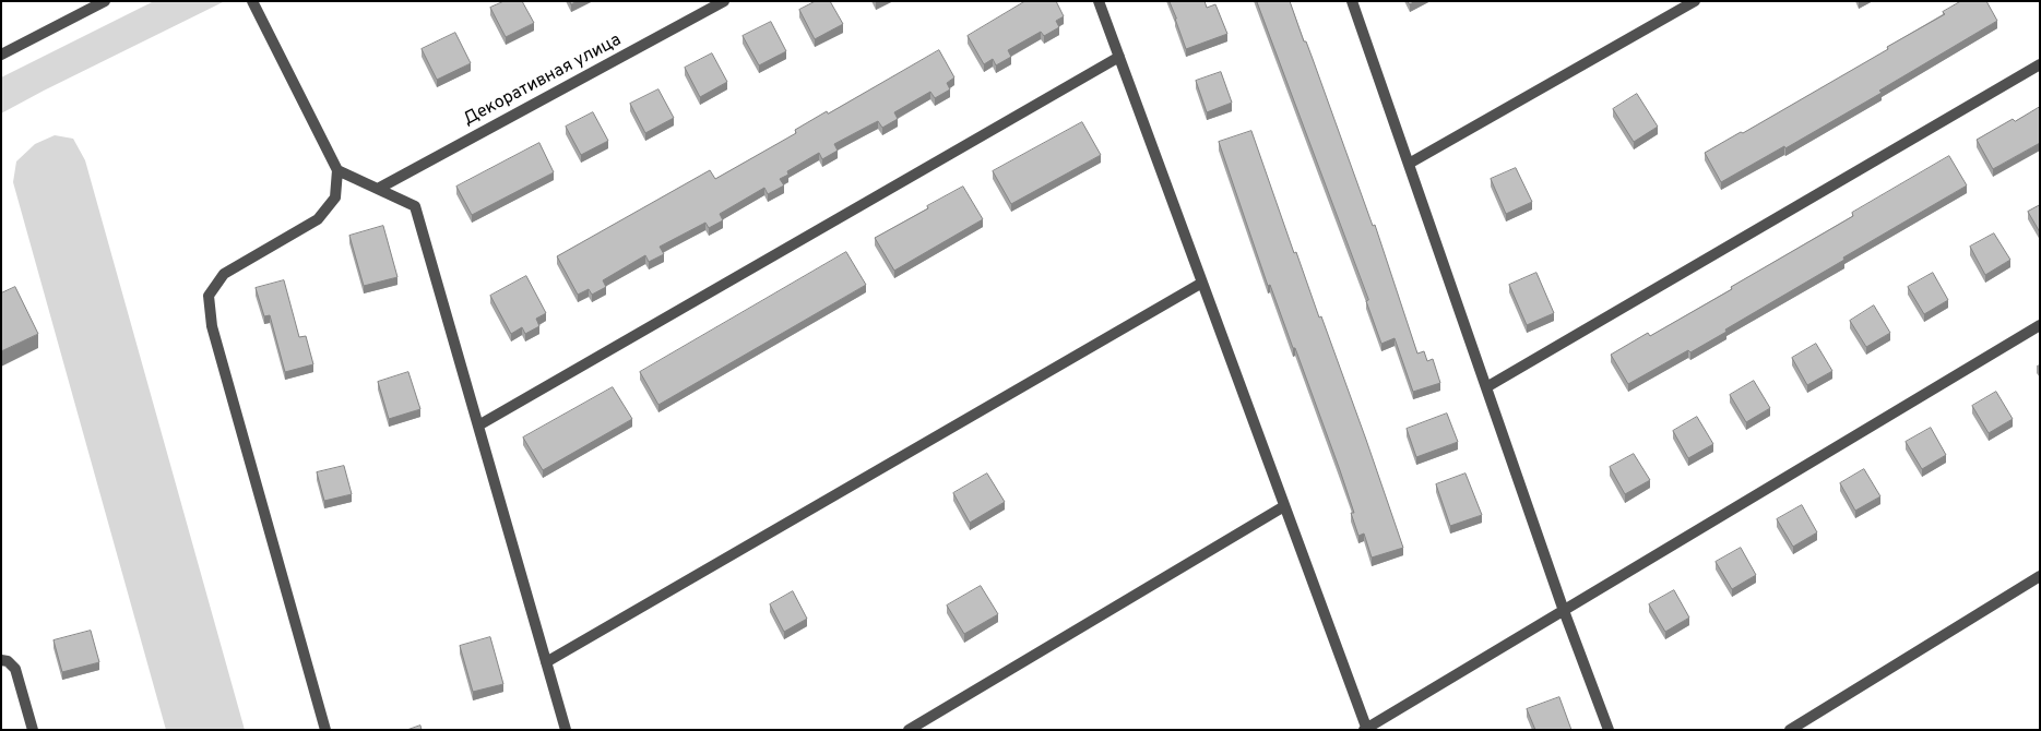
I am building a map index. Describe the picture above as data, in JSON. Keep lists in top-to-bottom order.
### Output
{
  "streets": {
    "street": ["Декоративная улица"]
  }
}
